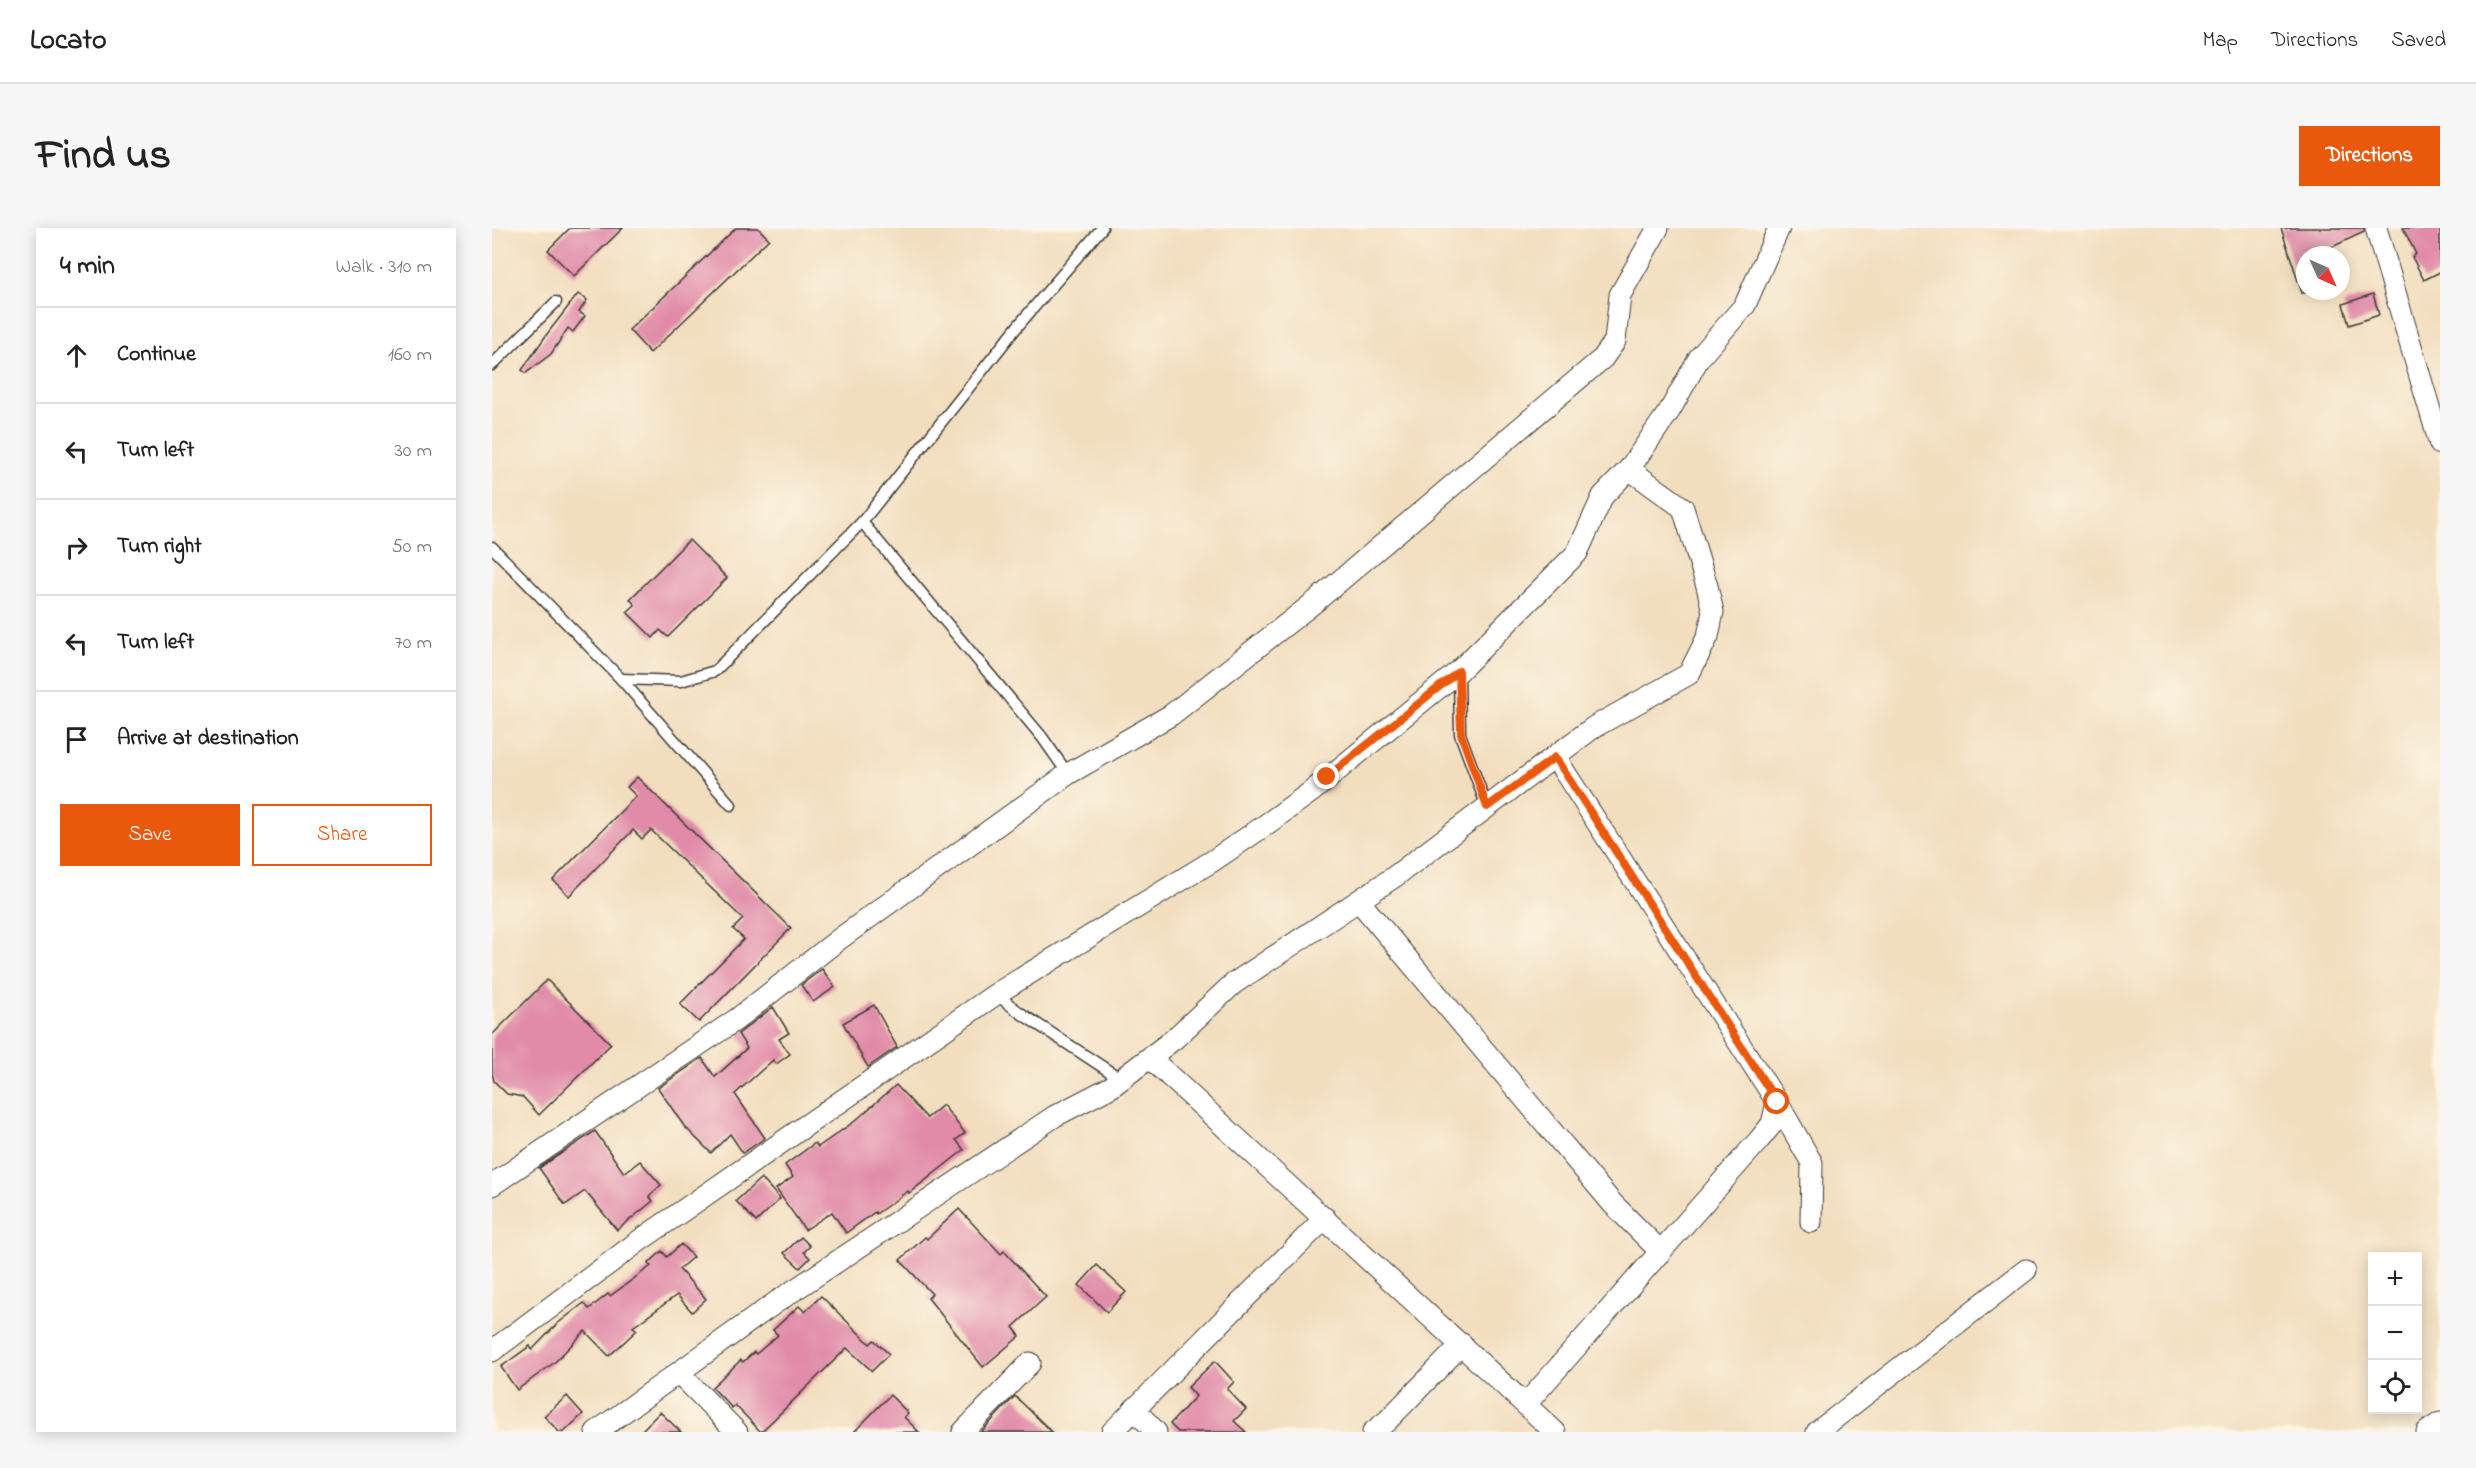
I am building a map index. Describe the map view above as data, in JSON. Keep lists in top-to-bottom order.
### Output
{
  "north": "bottom right",
  "page": {
    "header": "Locato",
    "nav": ["Map", "Directions", "Saved"],
    "title": "Find us",
    "buttons": [
      "Directions",
      ["Save", "Share"]
    ],
    "heading": ["4 min", "Walk · 310 m"],
    "list": [
      ["Continue", "160 m"],
      ["Turn left", "30 m"],
      ["Turn right", "50 m"],
      ["Turn left", "70 m"],
      "Arrive at destination"
    ],
    "map_buttons": ["+", "−"]
  }
}
